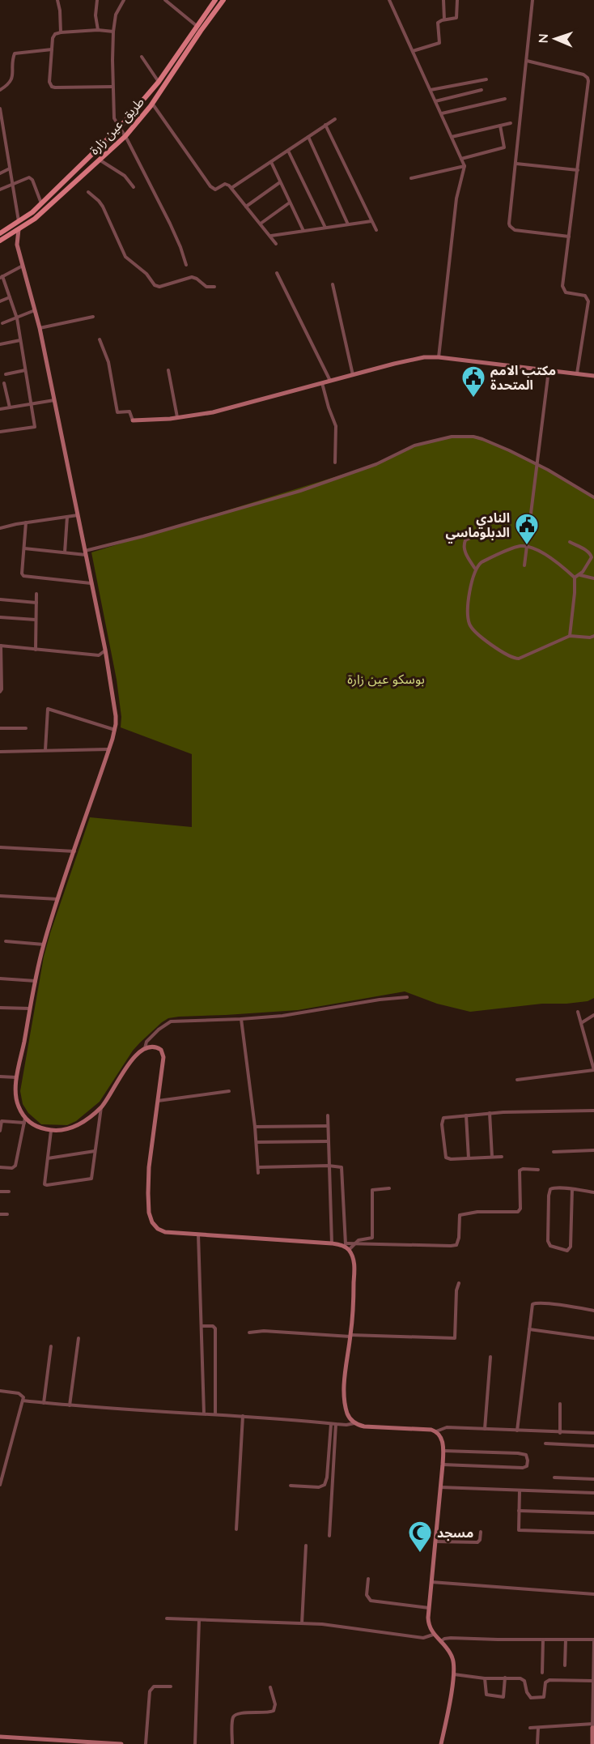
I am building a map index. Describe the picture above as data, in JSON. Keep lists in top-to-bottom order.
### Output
{
  "streets": {
    "main road": ["طريق عين زارة"]
  },
  "parks": ["بوسكو عين زارة"],
  "places": {
    "public building": ["مكتب الامم المتحدة", "النادي الدبلوماسي"],
    "mosque": ["مسجد"]
  },
  "north": "left"
}
